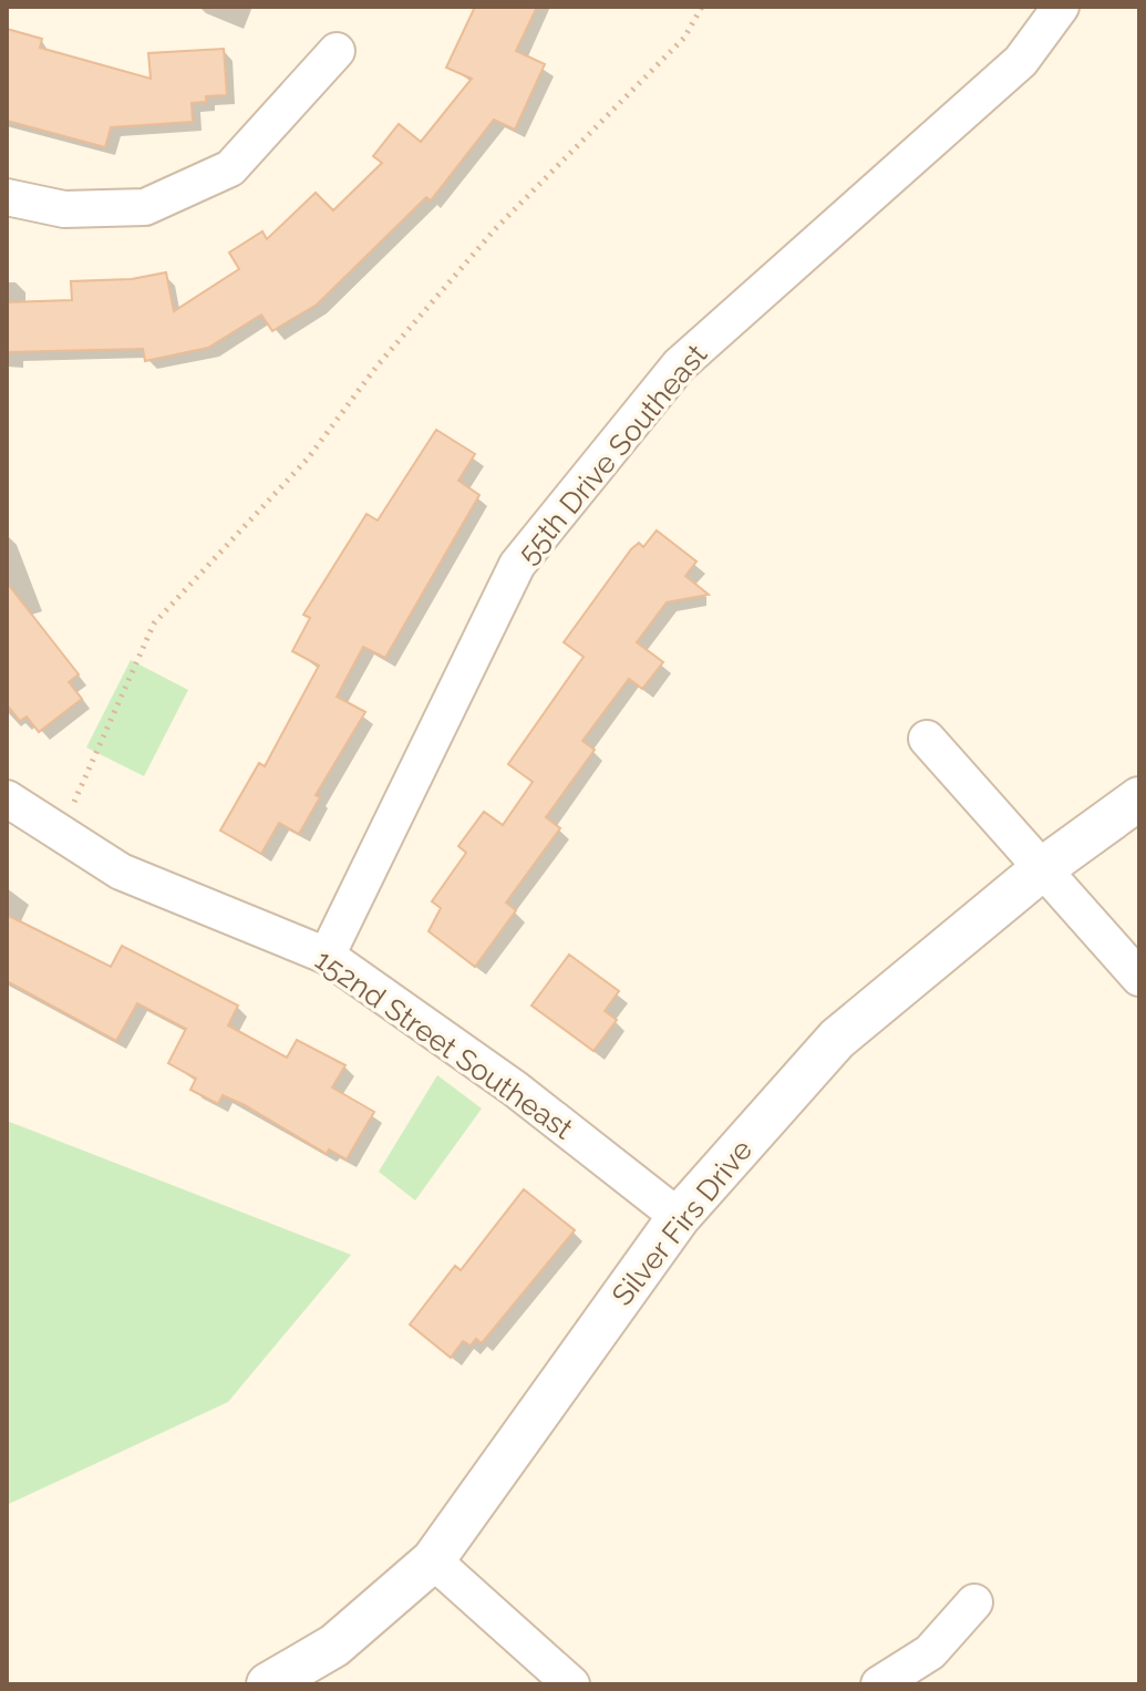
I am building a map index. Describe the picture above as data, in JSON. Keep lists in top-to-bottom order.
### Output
{
  "streets": {
    "street": ["55th Drive Southeast", "152nd Street Southeast", "Silver Firs Drive"]
  },
  "crossings": [
    ["55th Drive Southeast", "152nd Street Southeast"],
    ["152nd Street Southeast", "Silver Firs Drive"]
  ]
}
